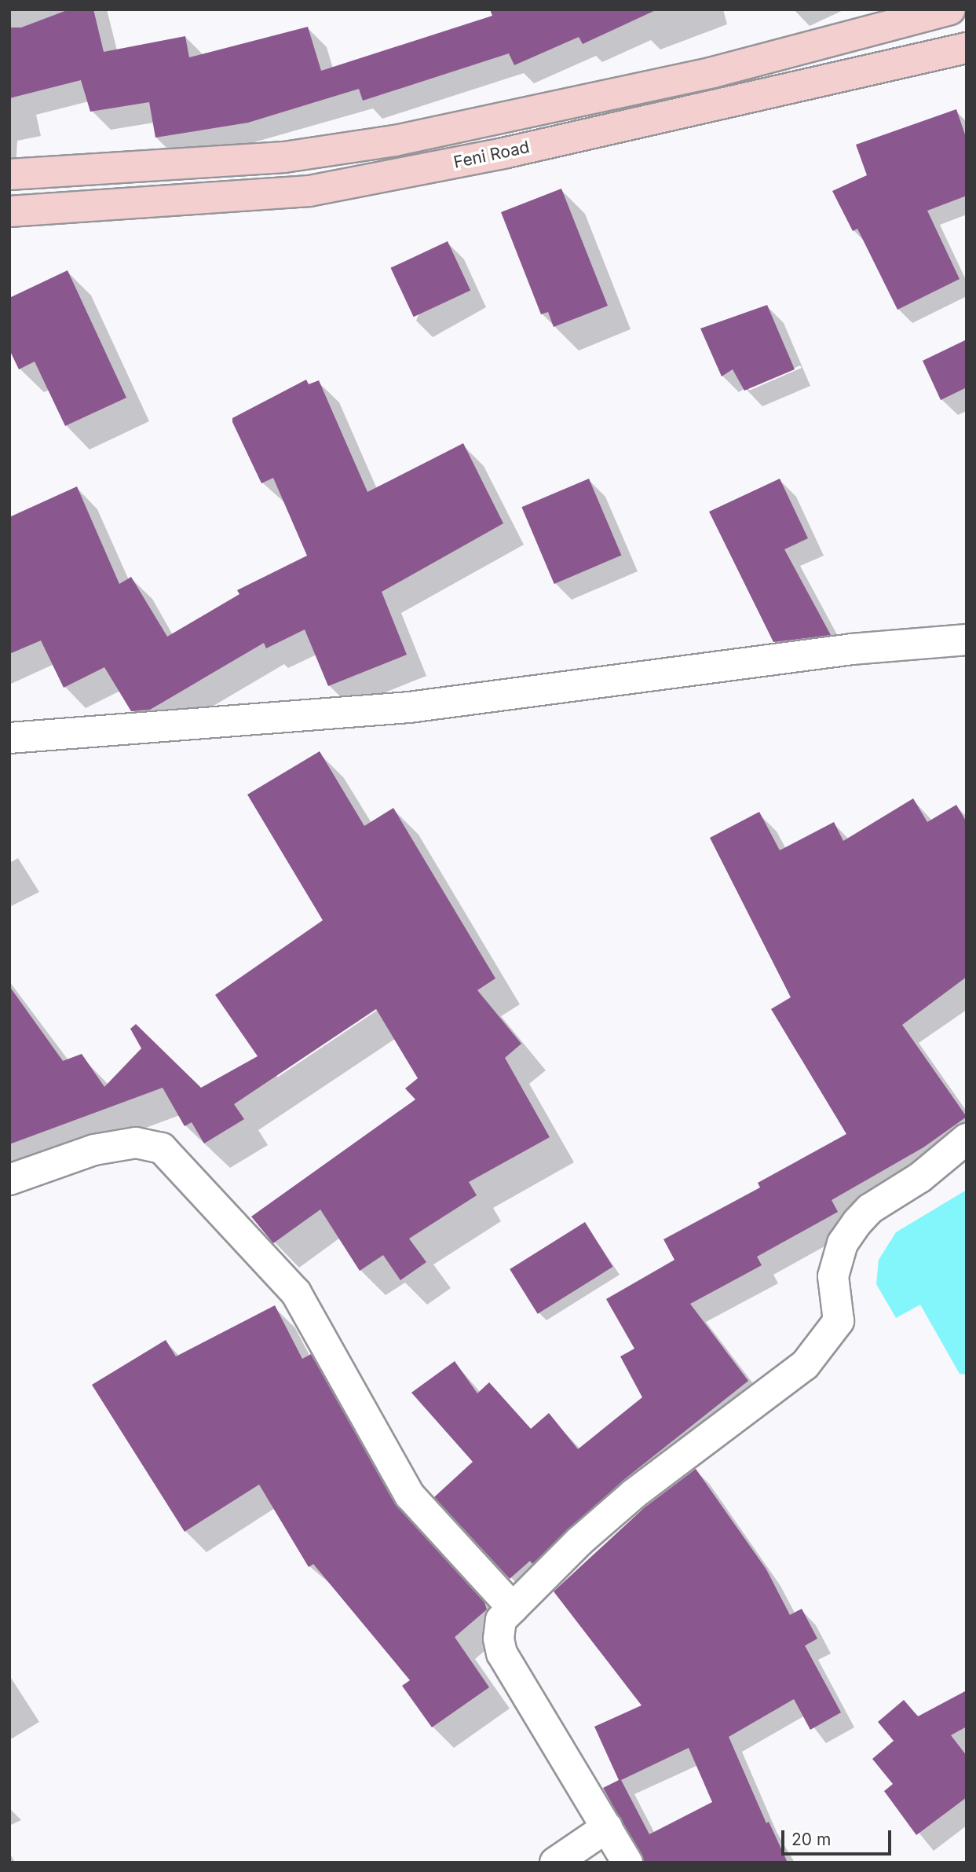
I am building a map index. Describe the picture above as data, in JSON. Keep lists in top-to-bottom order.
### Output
{
  "streets": {
    "main road": ["Feni Road"]
  },
  "scale_bar": "20 m"
}
